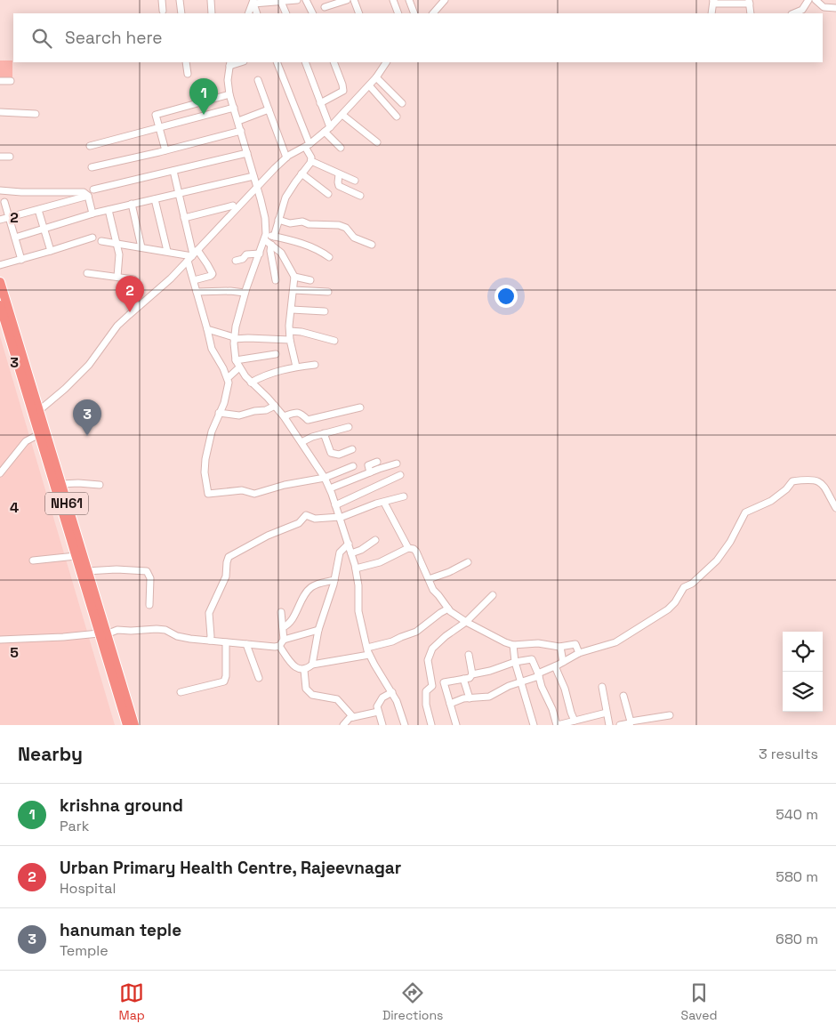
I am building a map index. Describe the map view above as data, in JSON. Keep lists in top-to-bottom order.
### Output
{
  "streets": {
    "highway": ["NH61"]
  },
  "page": {
    "search": "Search here",
    "pins": ["1", "2", "3"],
    "heading": ["Nearby", "3 results"],
    "list": [
      {
        "mark": "1",
        "name": "krishna ground",
        "note": "Park",
        "value": "540 m"
      },
      {
        "mark": "2",
        "name": "Urban Primary Health Centre, Rajeevnagar",
        "note": "Hospital",
        "value": "580 m"
      },
      {
        "mark": "3",
        "name": "hanuman teple",
        "note": "Temple",
        "value": "680 m"
      }
    ],
    "nav": ["Map", "Directions", "Saved"]
  },
  "grid": {
    "rows": [
      "2",
      "3",
      "4",
      "5"
    ]
  }
}
